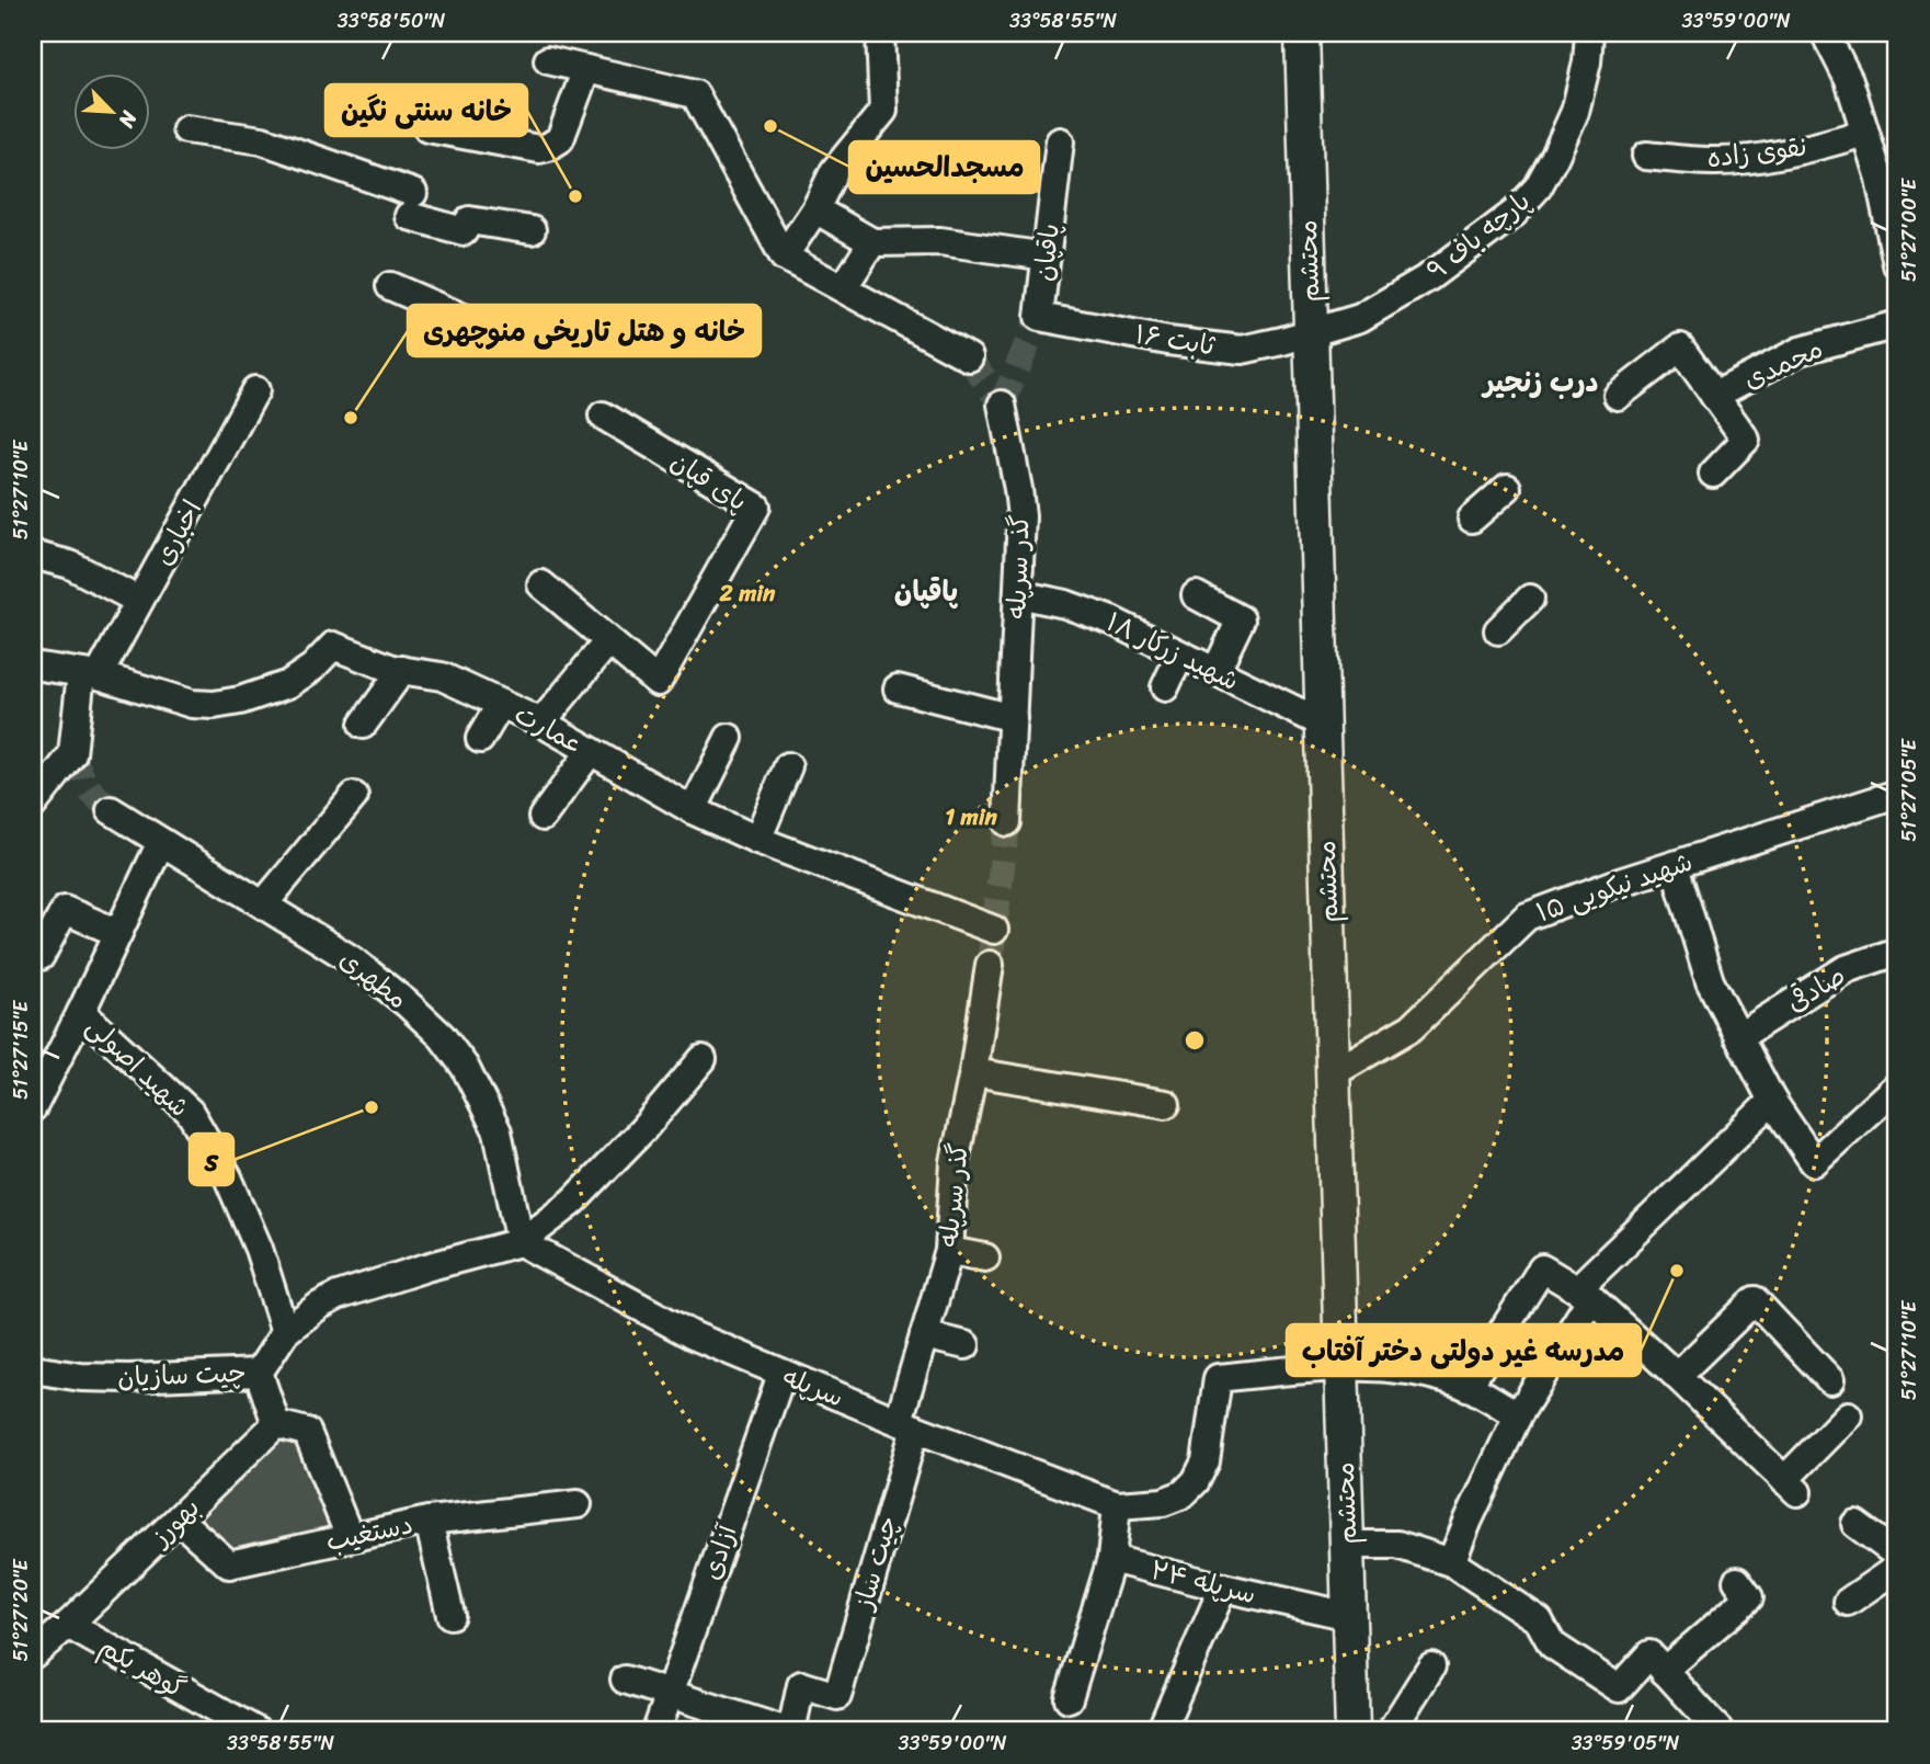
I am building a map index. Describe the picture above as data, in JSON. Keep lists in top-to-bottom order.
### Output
{
  "streets": {
    "main road": ["محتشم"],
    "street": [
      "نقوی زاده",
      "پارچه باف ۹",
      "پاقپان",
      "ثابت ۱۶",
      "محمدی",
      "پای قپان",
      "اخباری",
      "گذر سرپله",
      "شهید زرکار ۱۸",
      "عمارت",
      "شهید نیکویی ۱۵",
      "مطهری",
      "صادقی",
      "شهید اصولی",
      "چیت سازیان",
      "سرپله",
      "بهورز",
      "دستغیب",
      "آزادی",
      "چیت ساز",
      "سرپله ۲۴",
      "گوهر یکم"
    ]
  },
  "crossings": [
    ["پارچه باف ۹", "محتشم"],
    ["پارچه باف ۹", "ثابت ۱۶"],
    ["پاقپان", "ثابت ۱۶"],
    ["محتشم", "ثابت ۱۶"],
    ["محتشم", "شهید زرکار ۱۸"],
    ["محتشم", "شهید نیکویی ۱۵"],
    ["محتشم", "سرپله ۲۴"],
    ["اخباری", "عمارت"],
    ["گذر سرپله", "شهید زرکار ۱۸"],
    ["گذر سرپله", "سرپله"],
    ["گذر سرپله", "چیت ساز"],
    ["مطهری", "چیت سازیان"],
    ["مطهری", "سرپله"],
    ["شهید اصولی", "چیت سازیان"],
    ["چیت سازیان", "سرپله"],
    ["سرپله", "آزادی"],
    ["سرپله", "چیت ساز"],
    ["بهورز", "دستغیب"],
    ["بهورز", "گوهر یکم"]
  ],
  "districts": ["درب زنجیر", "پاقپان"],
  "places": [
    "مسجدالحسین",
    "خانه سنتی نگین",
    "خانه و هتل تاریخی منوچهری",
    "s",
    "مدرسه غیر دولتی دختر آفتاب"
  ],
  "north": "bottom right",
  "coordinates": [
    "33°58'50\"N",
    "33°58'55\"N",
    "33°59'00\"N",
    "51°27'00\"E",
    "51°27'10\"E",
    "51°27'05\"E",
    "51°27'15\"E",
    "51°27'20\"E",
    "33°59'05\"N"
  ],
  "rings": ["2 min", "1 min"]
}
